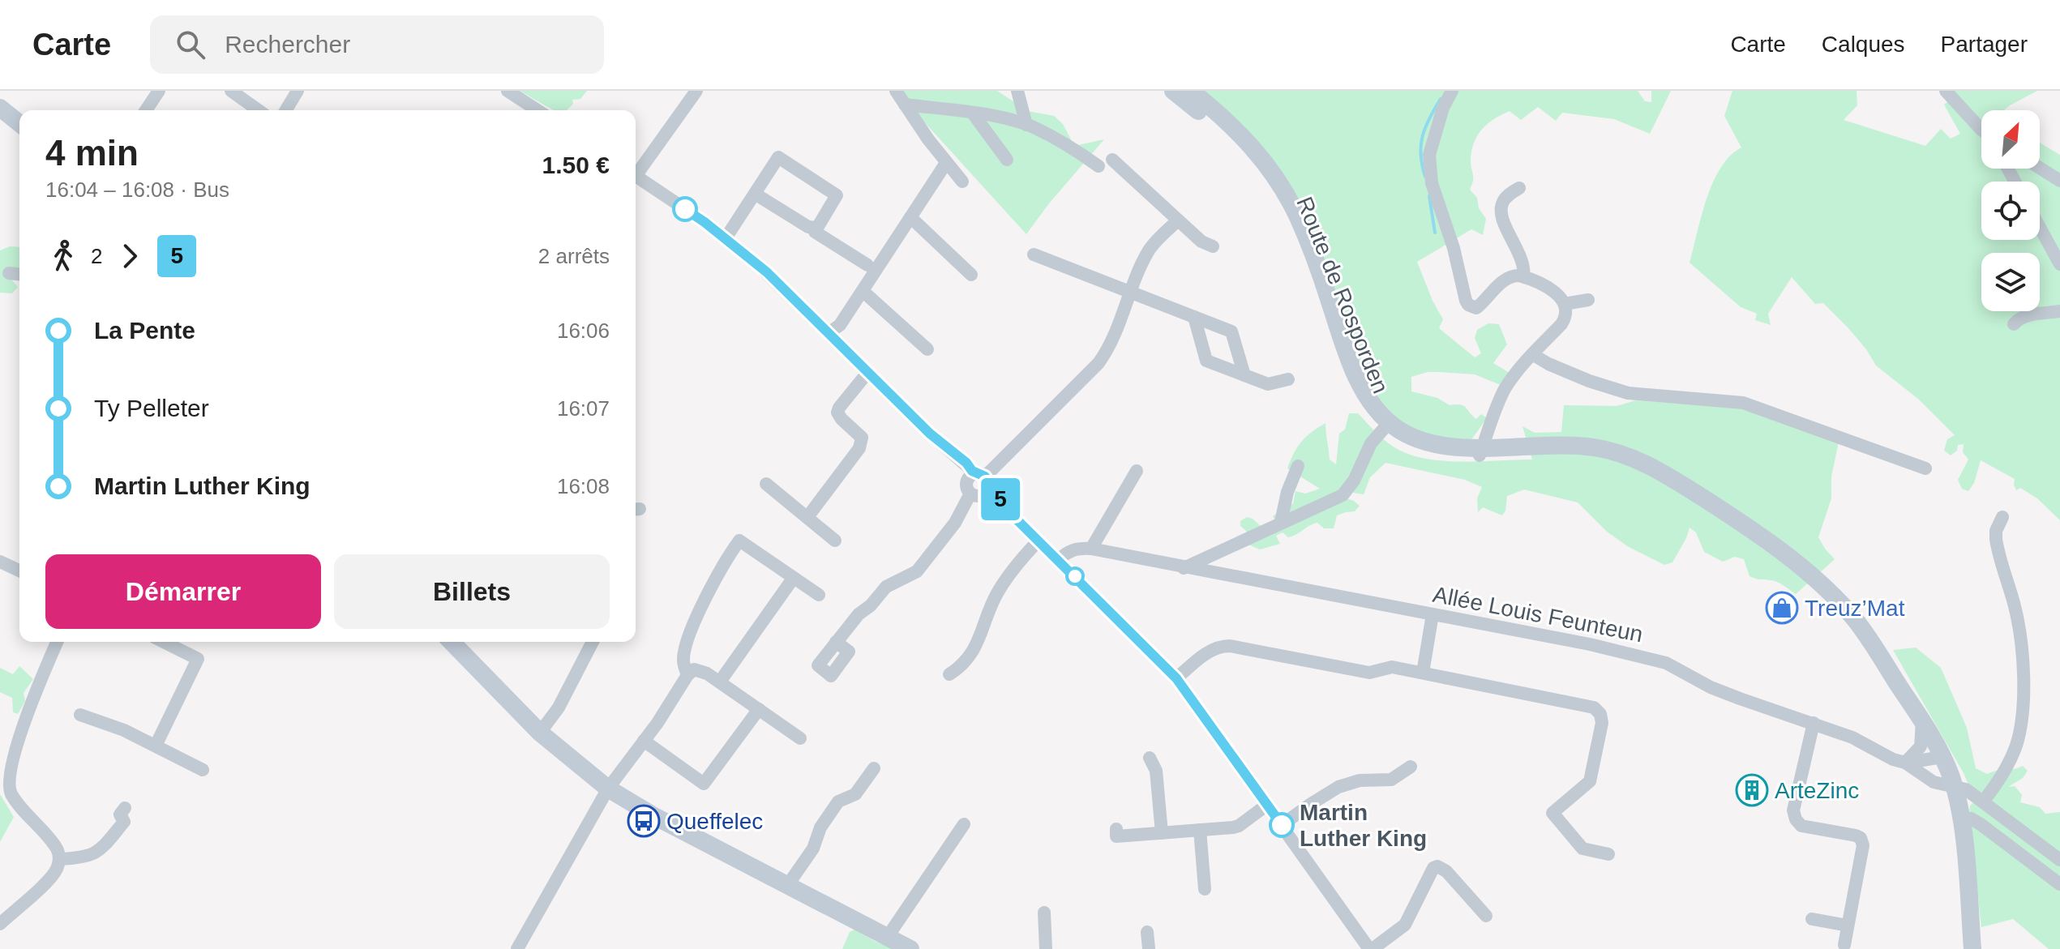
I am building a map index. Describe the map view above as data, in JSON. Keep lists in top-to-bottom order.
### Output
{
  "streets": {
    "main road": ["Route de Rosporden"],
    "street": ["Allée Louis Feunteun"]
  },
  "crossings": [
    ["Route de Rosporden", "Allée Louis Feunteun"]
  ],
  "places": {
    "shop": ["Treuz’Mat"],
    "building": ["ArteZinc"],
    "bus stop": ["Queffelec"],
    "other": ["Martin Luther King"]
  },
  "lines": ["bus line 5"],
  "north": "top right",
  "page": {
    "header": "Carte",
    "search": "Rechercher",
    "nav": ["Carte", "Calques", "Partager"],
    "on_map": "5",
    "heading": ["4 min", "16:04 – 16:08 · Bus", "1.50 €"],
    "legs": ["2", "5", "2 arrêts"],
    "list": [
      {
        "name": "La Pente",
        "value": "16:06"
      },
      {
        "name": "Ty Pelleter",
        "value": "16:07"
      },
      {
        "name": "Martin Luther King",
        "value": "16:08"
      }
    ],
    "buttons": ["Démarrer", "Billets"]
  }
}
